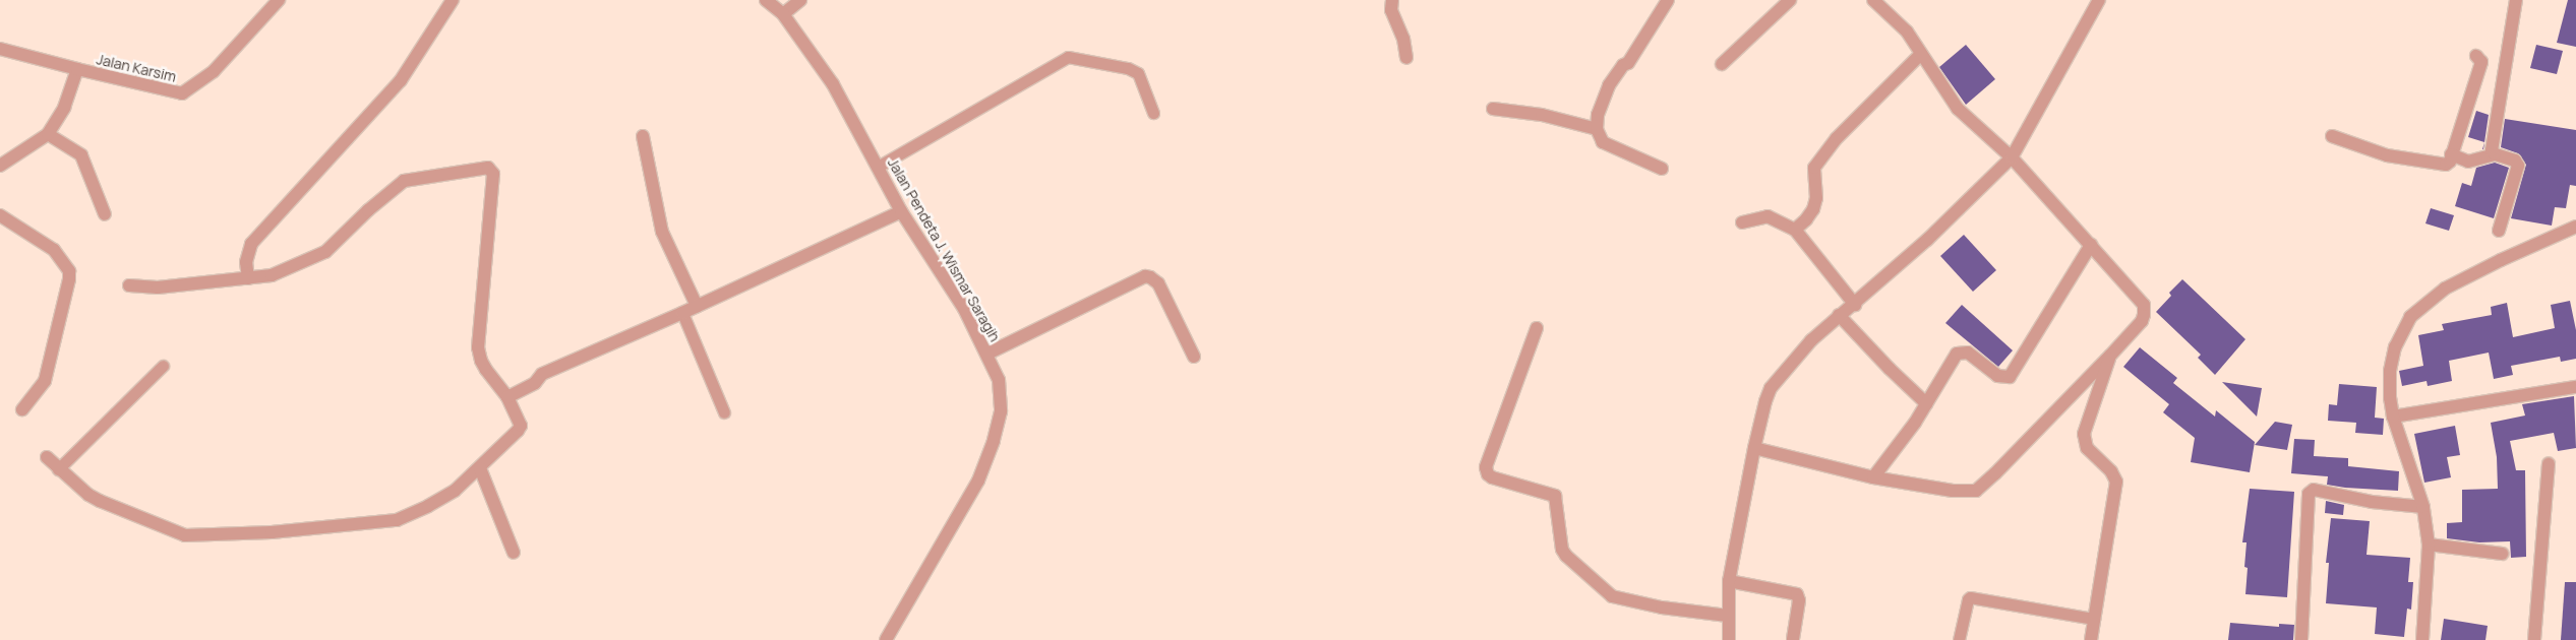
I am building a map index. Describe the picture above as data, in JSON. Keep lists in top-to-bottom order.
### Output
{
  "streets": {
    "street": ["Jalan Karsim", "Jalan Pendeta J. Wismar Saragih"]
  }
}
